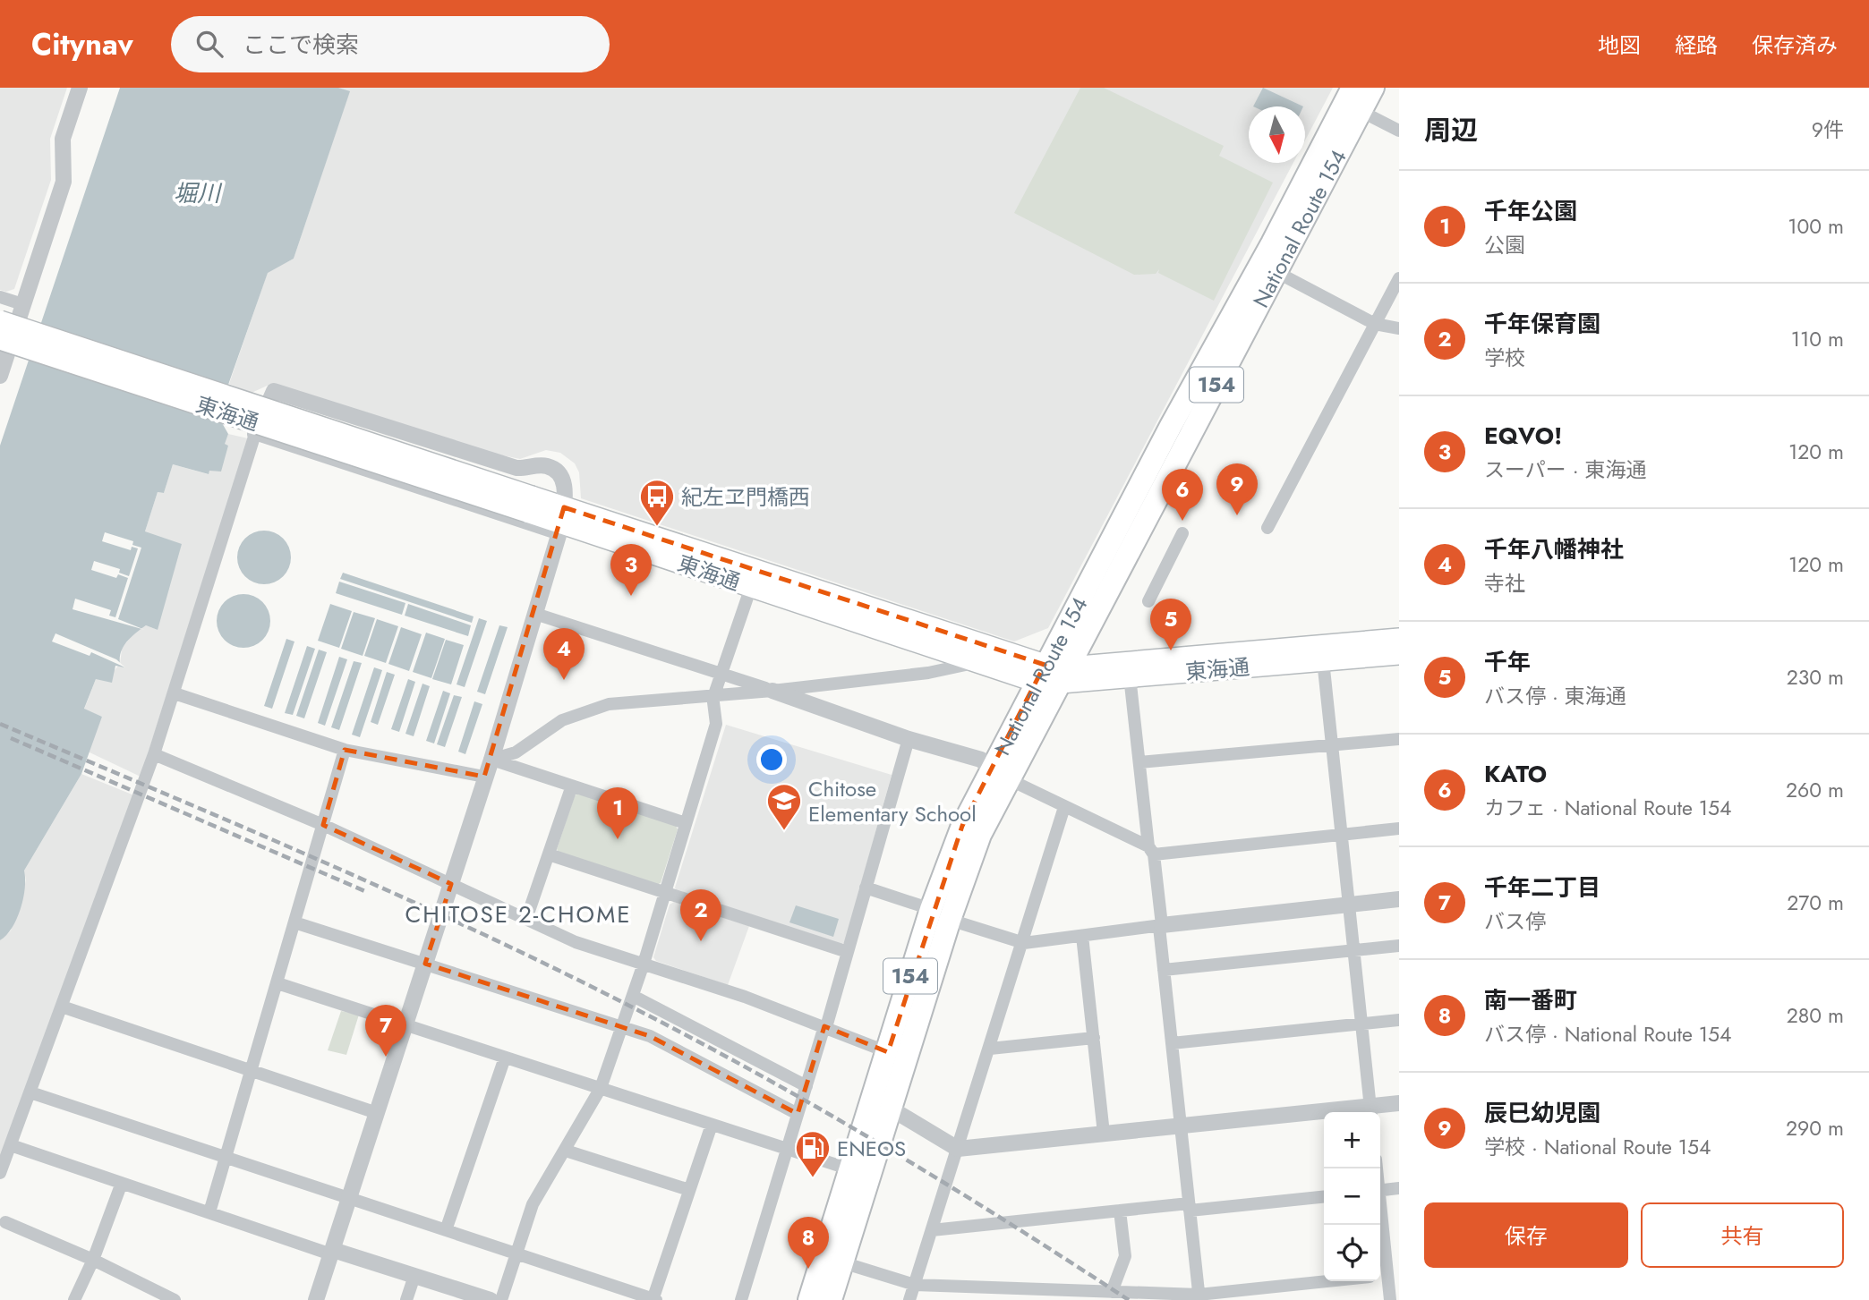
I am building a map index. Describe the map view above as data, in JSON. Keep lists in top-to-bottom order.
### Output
{
  "streets": {
    "highway": ["National Route 154", "154"],
    "main road": ["東海通"]
  },
  "crossings": [
    ["National Route 154", "東海通"]
  ],
  "districts": ["CHITOSE 2-CHOME"],
  "water": ["堀川"],
  "places": {
    "bus stop": ["紀左ヱ門橋西"],
    "school or university": ["Chitose Elementary School"],
    "fuel station": ["ENEOS"]
  },
  "north": "bottom",
  "page": {
    "header": "Citynav",
    "search": "ここで検索",
    "nav": ["地図", "経路", "保存済み"],
    "heading": ["周辺", "9件"],
    "list": [
      {
        "mark": "1",
        "name": "千年公園",
        "note": "公園",
        "value": "100 m"
      },
      {
        "mark": "2",
        "name": "千年保育園",
        "note": "学校",
        "value": "110 m"
      },
      {
        "mark": "3",
        "name": "EQVO!",
        "note": "スーパー · 東海通",
        "value": "120 m"
      },
      {
        "mark": "4",
        "name": "千年八幡神社",
        "note": "寺社",
        "value": "120 m"
      },
      {
        "mark": "5",
        "name": "千年",
        "note": "バス停 · 東海通",
        "value": "230 m"
      },
      {
        "mark": "6",
        "name": "KATO",
        "note": "カフェ · National Route 154",
        "value": "260 m"
      },
      {
        "mark": "7",
        "name": "千年二丁目",
        "note": "バス停",
        "value": "270 m"
      },
      {
        "mark": "8",
        "name": "南一番町",
        "note": "バス停 · National Route 154",
        "value": "280 m"
      },
      {
        "mark": "9",
        "name": "辰巳幼児園",
        "note": "学校 · National Route 154",
        "value": "290 m"
      }
    ],
    "pins": [
      "9",
      "6",
      "3",
      "5",
      "4",
      "1",
      "2",
      "7",
      "8"
    ],
    "map_buttons": ["+", "−"],
    "buttons": ["保存", "共有"]
  }
}
